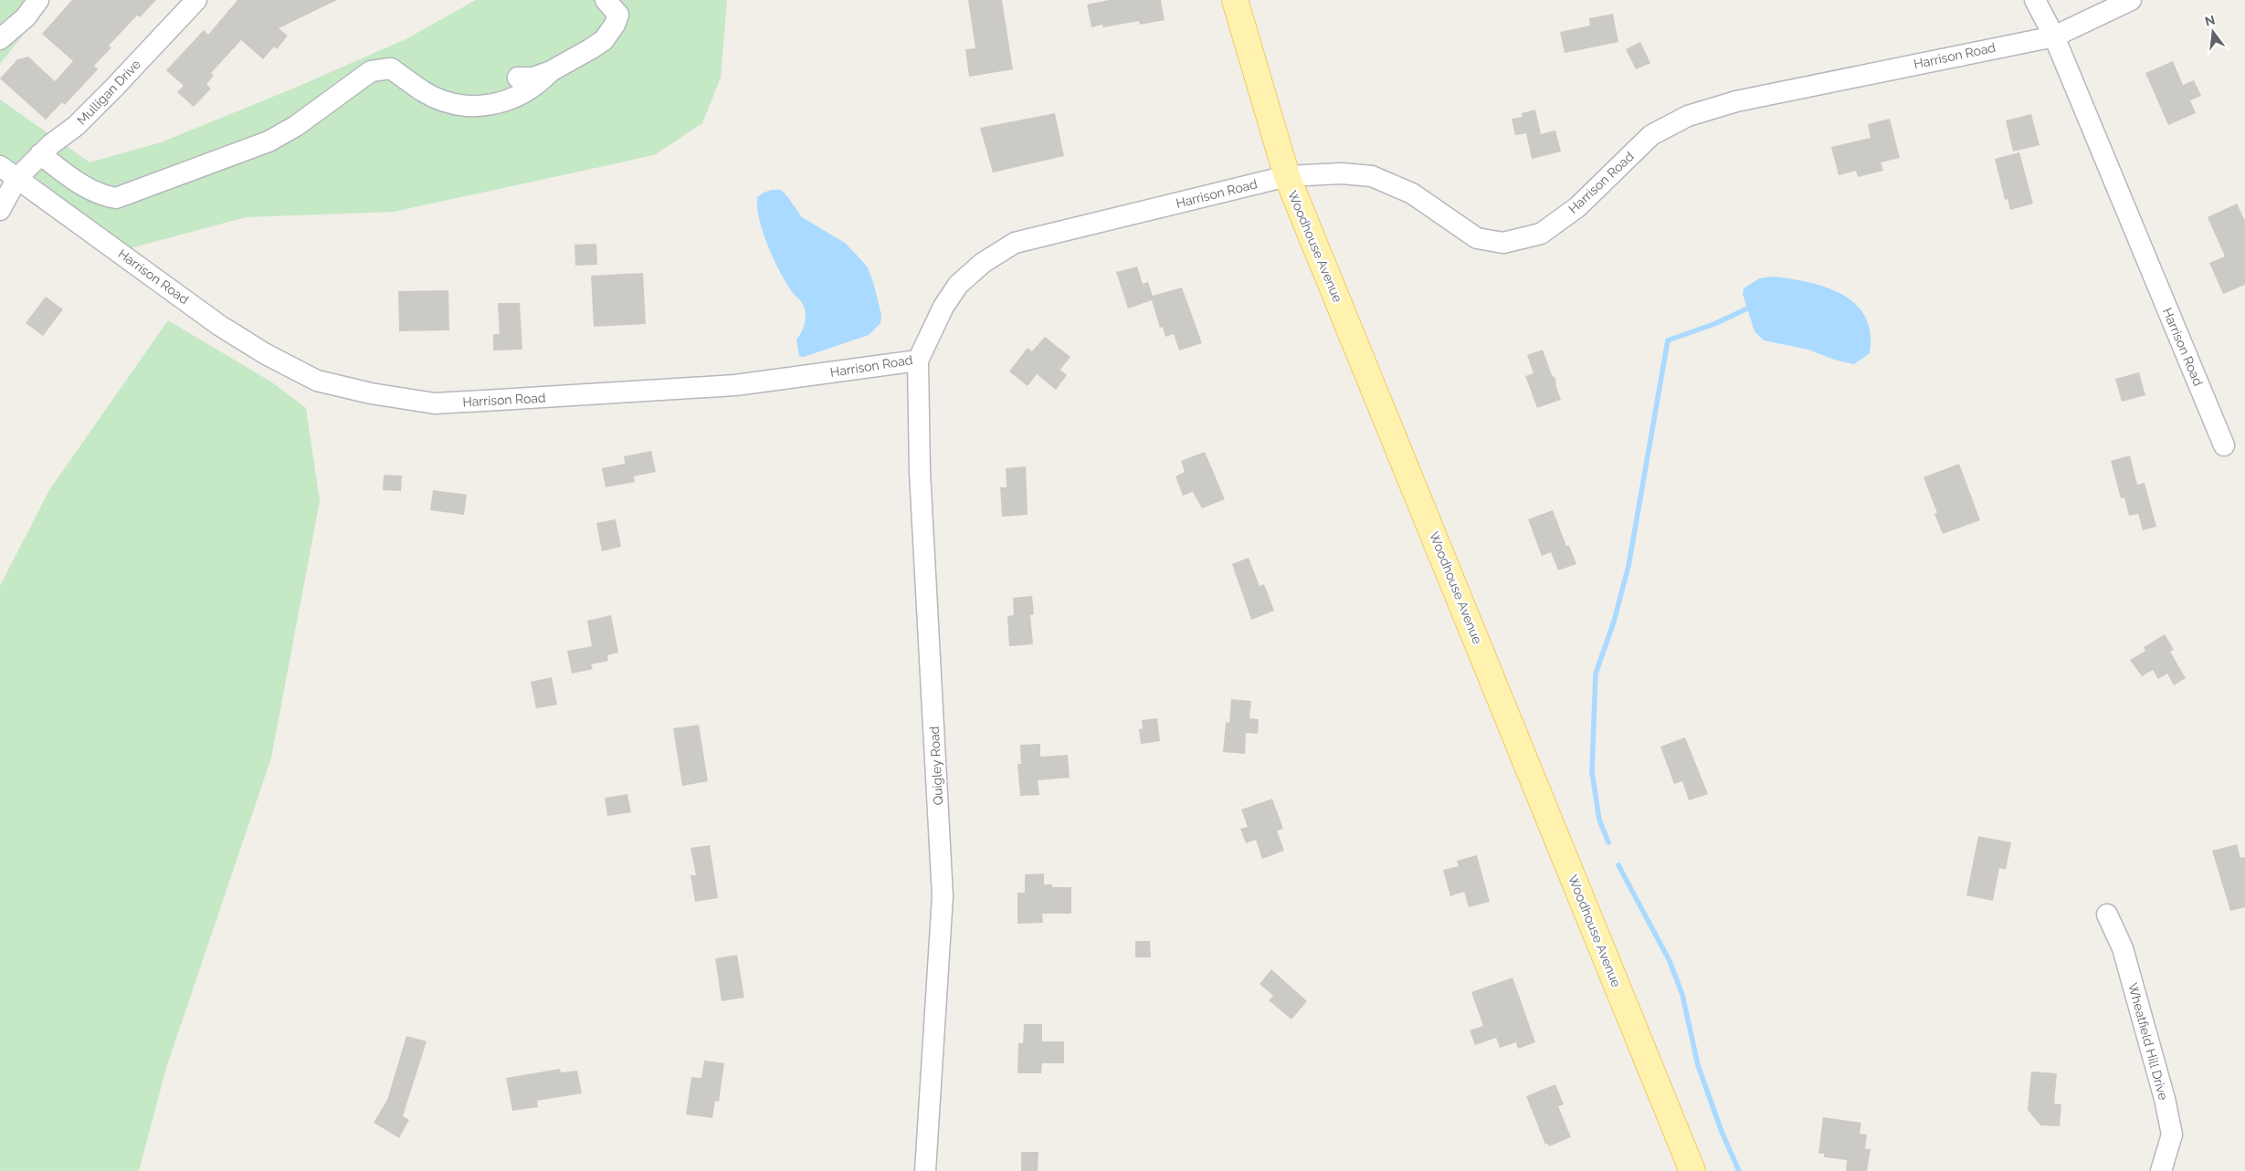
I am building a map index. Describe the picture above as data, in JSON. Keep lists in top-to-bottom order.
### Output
{
  "streets": {
    "main road": ["Woodhouse Avenue"],
    "street": [
      "Harrison Road",
      "Mulligan Drive",
      "Quigley Road",
      "Wheatfield Hill Drive"
    ]
  },
  "crossings": [
    ["Harrison Road", "Mulligan Drive"],
    ["Harrison Road", "Woodhouse Avenue"],
    ["Harrison Road", "Quigley Road"]
  ],
  "north": "top"
}
